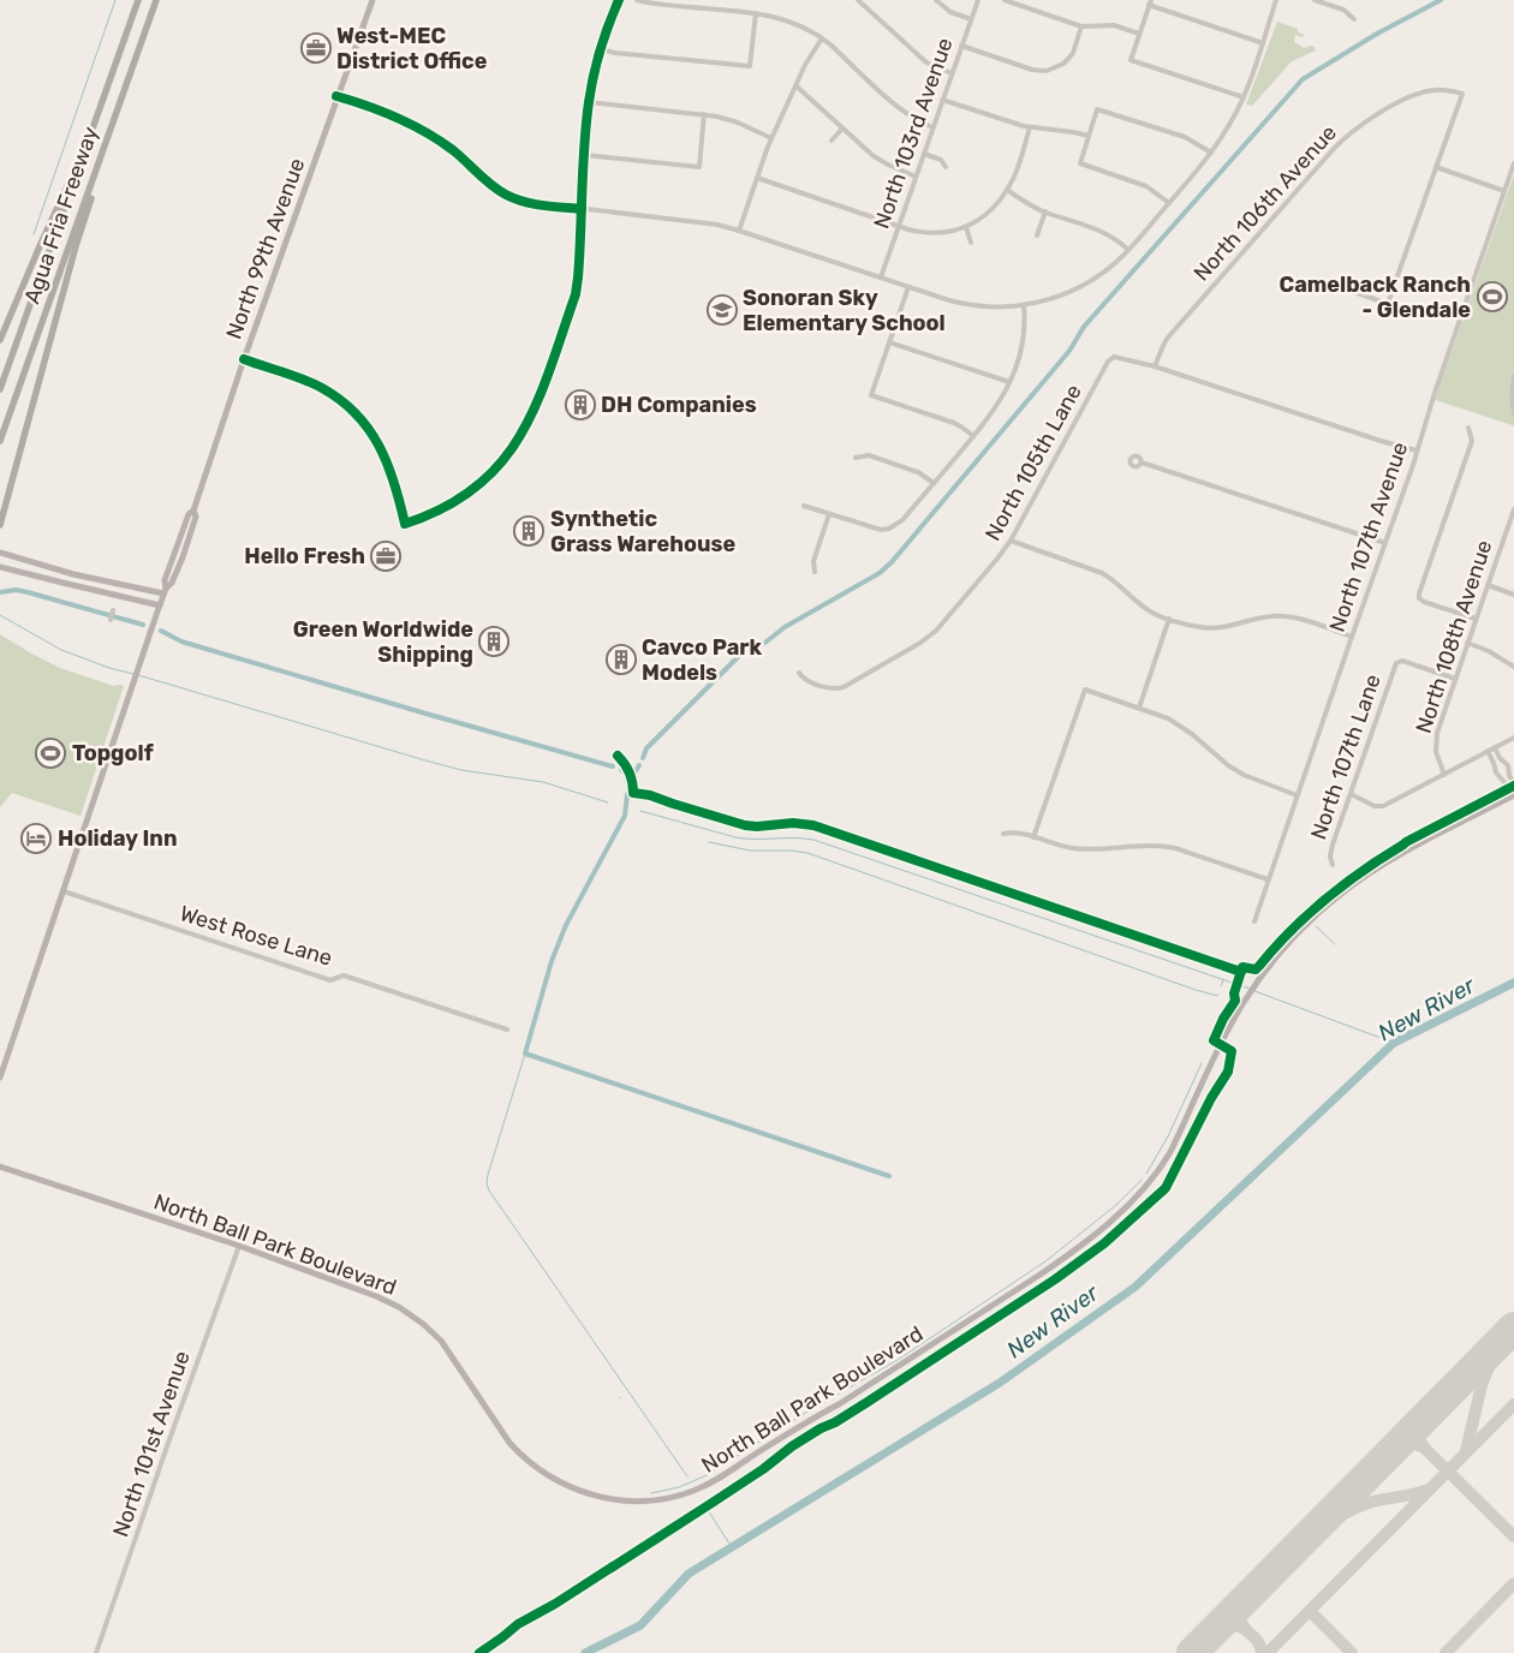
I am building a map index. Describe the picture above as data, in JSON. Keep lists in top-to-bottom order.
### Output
{
  "streets": {
    "highway": ["Agua Fria Freeway"],
    "main road": ["North 99th Avenue", "North Ball Park Boulevard"],
    "street": [
      "North 103rd Avenue",
      "North 106th Avenue",
      "North 105th Lane",
      "North 107th Avenue",
      "North 108th Avenue",
      "North 107th Lane",
      "West Rose Lane",
      "North 101st Avenue"
    ]
  },
  "crossings": [
    ["North 106th Avenue", "North 105th Lane"],
    ["North 99th Avenue", "West Rose Lane"],
    ["North 108th Avenue", "North 107th Lane"],
    ["North Ball Park Boulevard", "North 101st Avenue"]
  ],
  "water": ["New River"],
  "places": {
    "office": ["West-MEC District Office", "Hello Fresh"],
    "sports": ["Camelback Ranch - Glendale", "Topgolf"],
    "school or university": ["Sonoran Sky Elementary School"],
    "building": [
      "DH Companies",
      "Synthetic Grass Warehouse",
      "Green Worldwide Shipping",
      "Cavco Park Models"
    ],
    "hotel": ["Holiday Inn"]
  }
}
